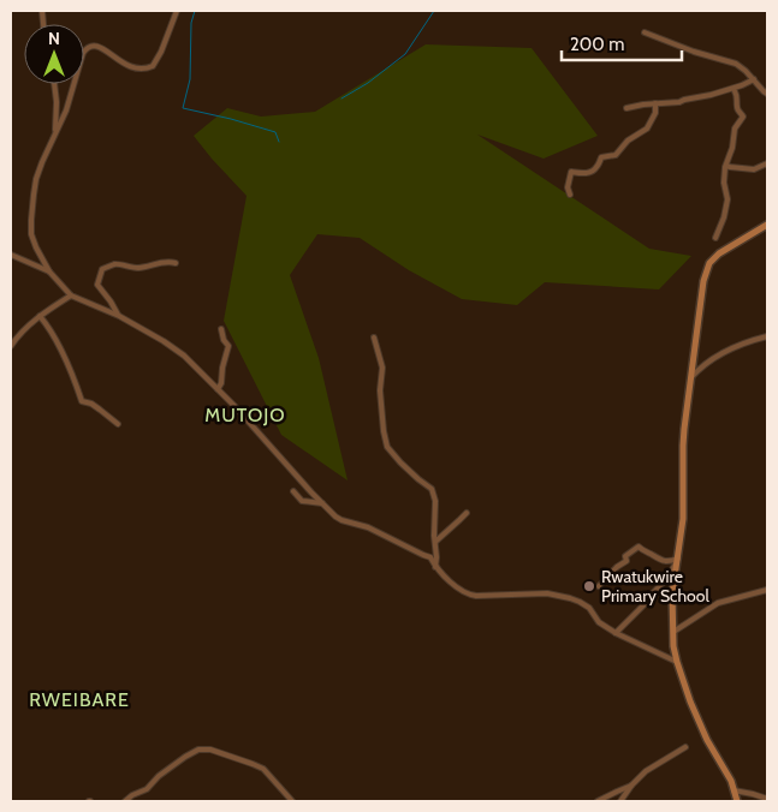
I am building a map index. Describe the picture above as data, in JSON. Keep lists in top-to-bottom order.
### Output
{
  "districts": ["MUTOJO", "RWEIBARE"],
  "places": ["Rwatukwire Primary School"],
  "scale_bar": "200 m",
  "north": "top"
}
